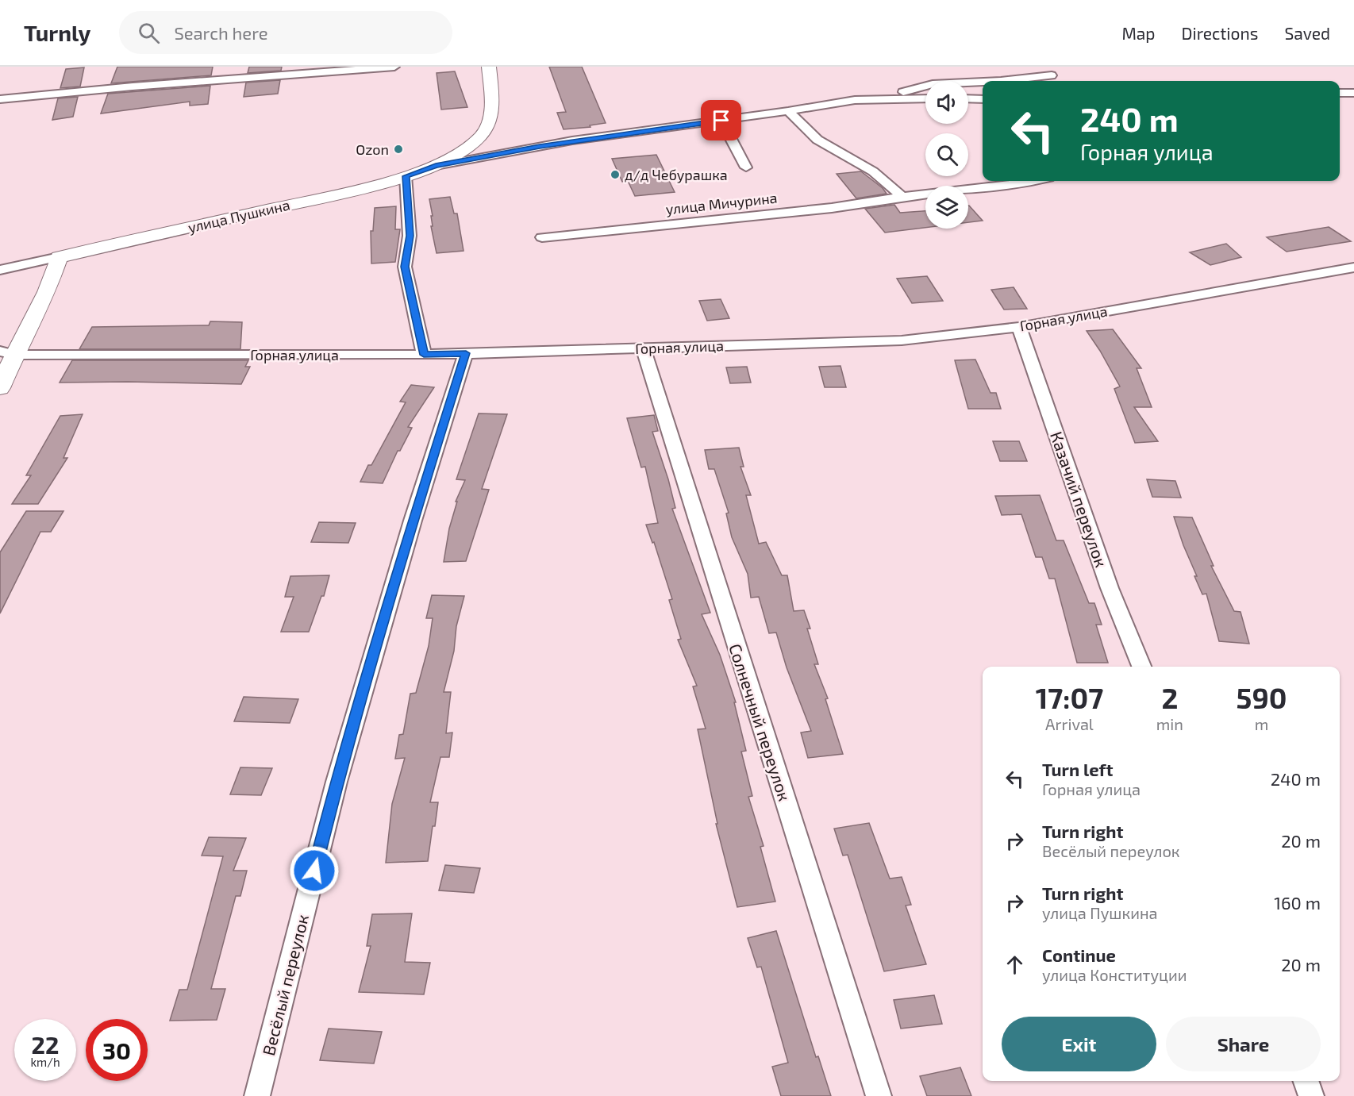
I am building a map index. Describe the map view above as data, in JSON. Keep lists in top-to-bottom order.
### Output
{
  "streets": {
    "main road": ["улица Пушкина"],
    "street": [
      "улица Мичурина",
      "Горная улица",
      "Казачий переулок",
      "Солнечный переулок",
      "Весёлый переулок"
    ]
  },
  "crossings": [
    ["Горная улица", "Казачий переулок"],
    ["Горная улица", "Солнечный переулок"],
    ["Горная улица", "Весёлый переулок"]
  ],
  "places": ["Ozon", "д/д Чебурашка"],
  "page": {
    "header": "Turnly",
    "search": "Search here",
    "nav": ["Map", "Directions", "Saved"],
    "turn": ["240 m", "Горная улица"],
    "eta": [
      "17:07",
      "Arrival",
      "2",
      "min",
      "590",
      "m"
    ],
    "list": [
      {
        "name": "Turn left",
        "note": "Горная улица",
        "value": "240 m"
      },
      {
        "name": "Turn right",
        "note": "Весёлый переулок",
        "value": "20 m"
      },
      {
        "name": "Turn right",
        "note": "улица Пушкина",
        "value": "160 m"
      },
      {
        "name": "Continue",
        "note": "улица Конституции",
        "value": "20 m"
      }
    ],
    "buttons": ["Exit", "Share"],
    "speed": "22 km/h",
    "limit": "30"
  }
}
